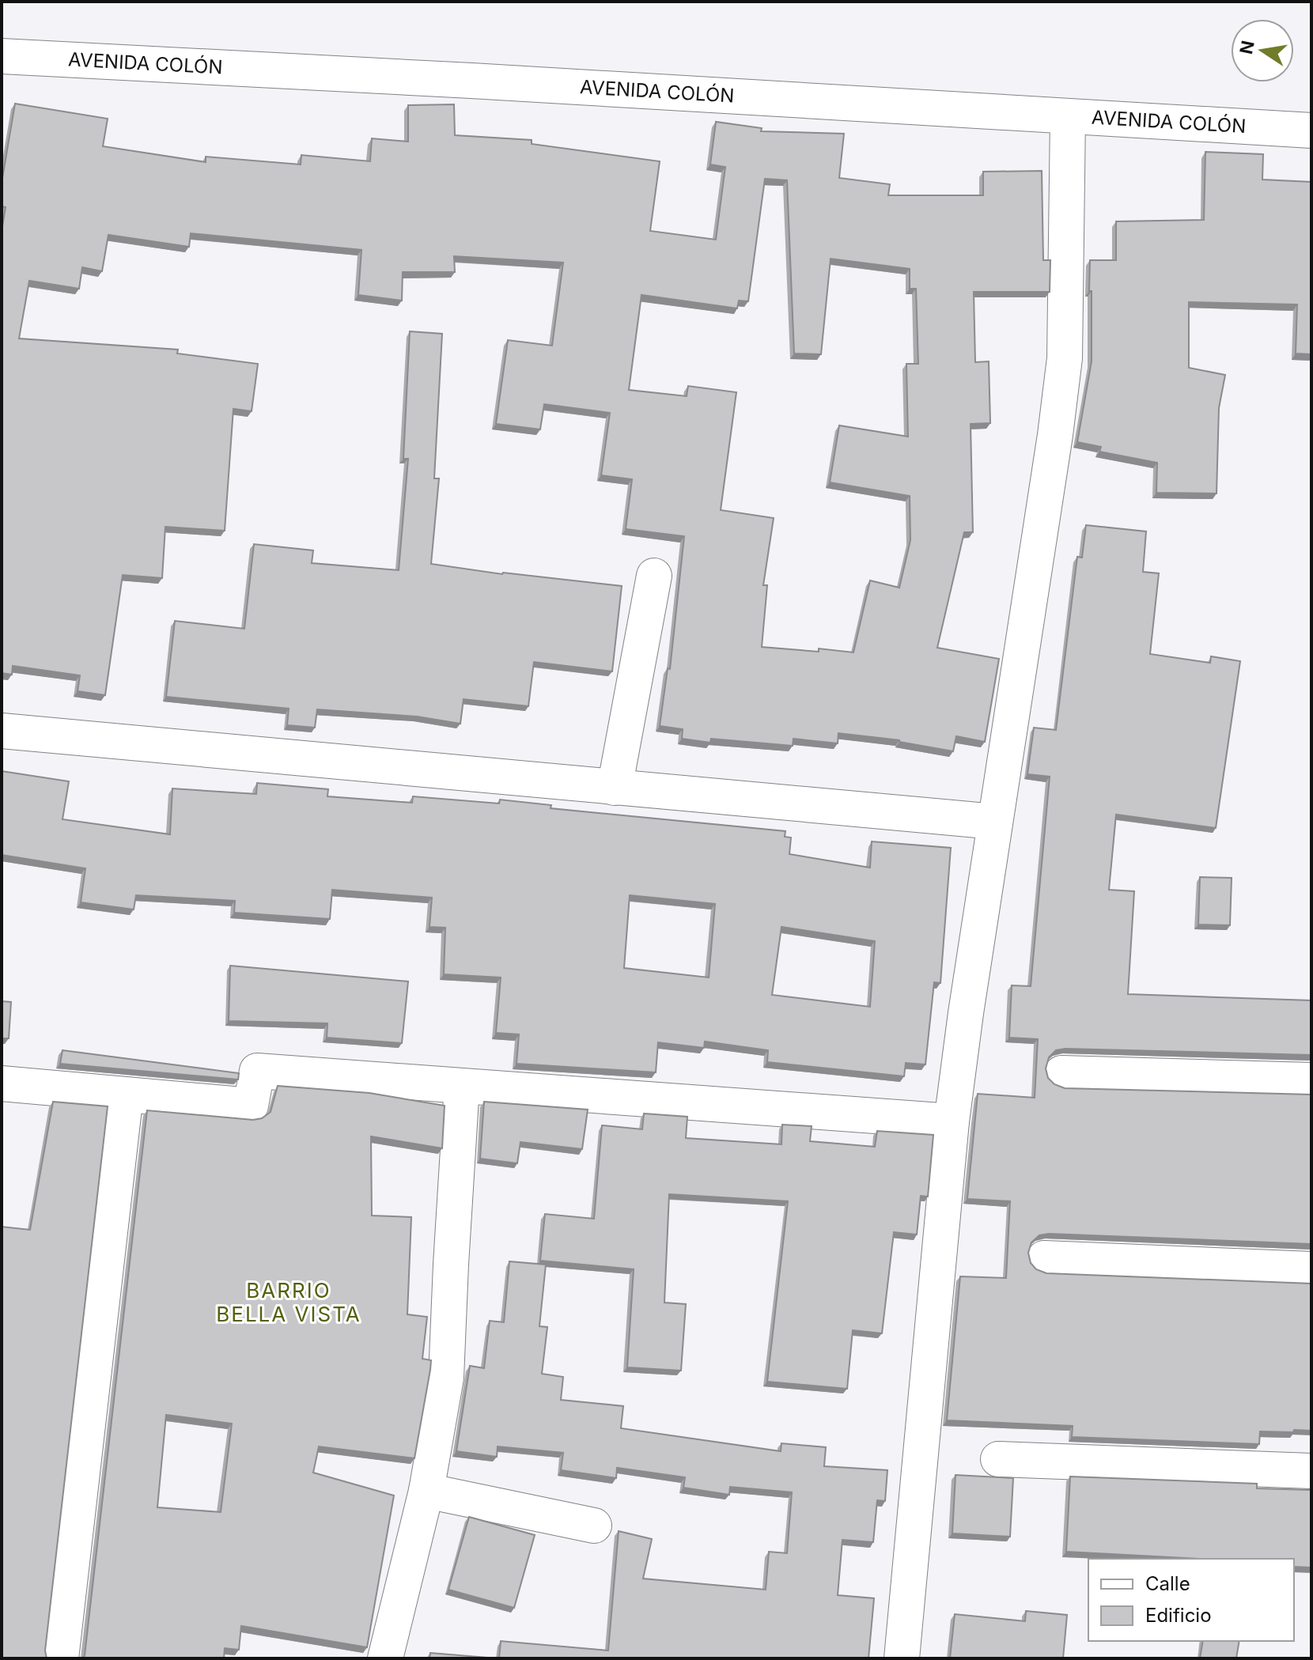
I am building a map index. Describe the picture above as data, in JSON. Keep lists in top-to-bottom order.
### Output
{
  "streets": {
    "street": ["AVENIDA COLÓN"]
  },
  "districts": ["BARRIO BELLA VISTA"],
  "legend": ["Calle", "Edificio"],
  "north": "left"
}
